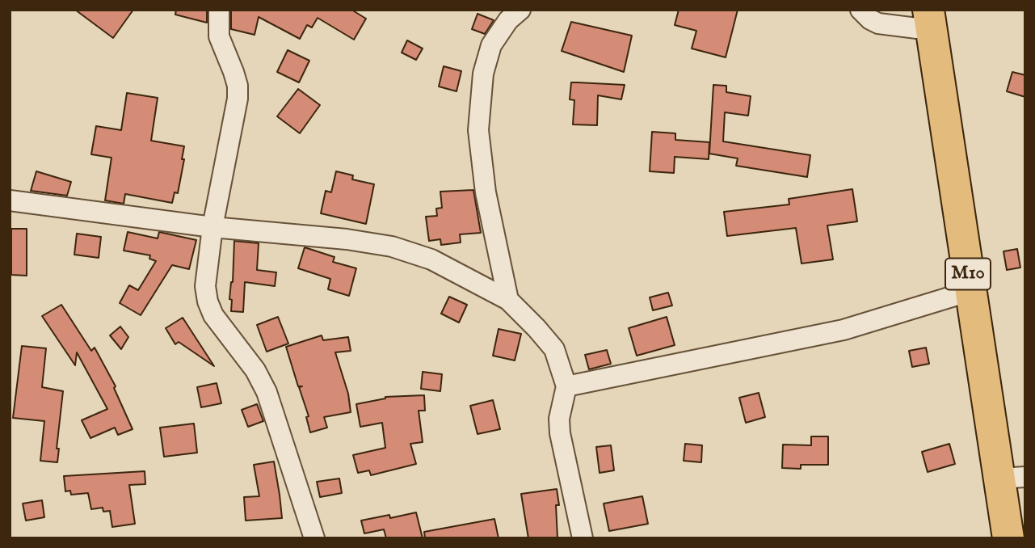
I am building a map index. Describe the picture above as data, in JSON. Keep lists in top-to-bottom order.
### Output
{
  "streets": {
    "highway": ["M10"]
  }
}
